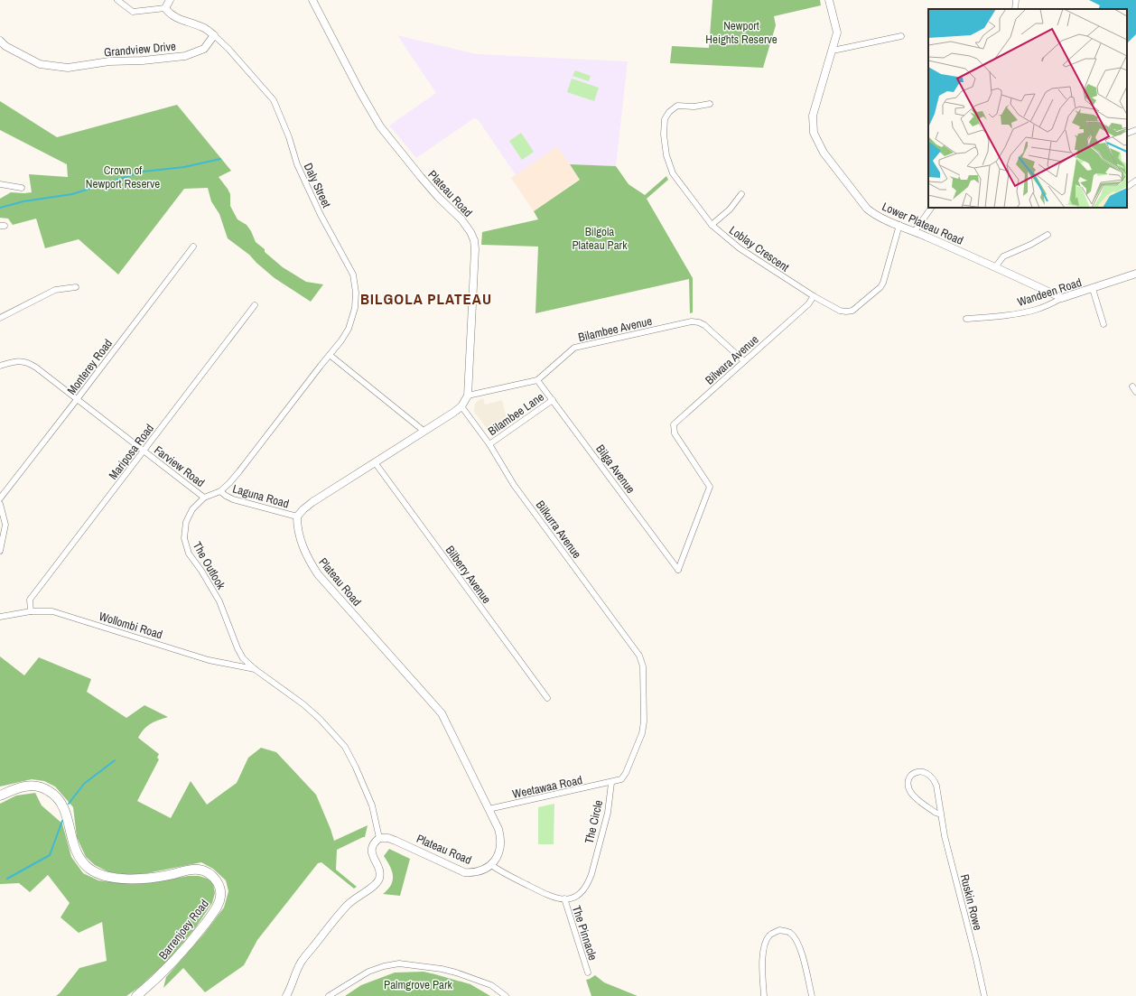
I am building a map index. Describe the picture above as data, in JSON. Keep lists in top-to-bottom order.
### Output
{
  "streets": {
    "main road": ["Barrenjoey Road"],
    "street": [
      "Grandview Drive",
      "Daly Street",
      "Plateau Road",
      "Lower Plateau Road",
      "Loblay Crescent",
      "Wandeen Road",
      "Bilambee Avenue",
      "Bilwara Avenue",
      "Monterey Road",
      "Bilambee Lane",
      "Mariposa Road",
      "Farview Road",
      "Bilga Avenue",
      "Laguna Road",
      "Bilkurra Avenue",
      "The Outlook",
      "Bilberry Avenue",
      "Wollombi Road",
      "Weetawaa Road",
      "The Circle",
      "Ruskin Rowe",
      "The Pinnacle"
    ]
  },
  "crossings": [
    ["Grandview Drive", "Daly Street"],
    ["Daly Street", "The Outlook"],
    ["Plateau Road", "Bilambee Avenue"],
    ["Plateau Road", "Laguna Road"],
    ["Plateau Road", "Bilkurra Avenue"],
    ["Plateau Road", "The Outlook"],
    ["Plateau Road", "Bilberry Avenue"],
    ["Plateau Road", "Weetawaa Road"],
    ["Plateau Road", "The Circle"],
    ["Lower Plateau Road", "Wandeen Road"],
    ["Loblay Crescent", "Bilwara Avenue"],
    ["Bilambee Avenue", "Bilwara Avenue"],
    ["Bilambee Avenue", "Bilga Avenue"],
    ["Bilwara Avenue", "Bilga Avenue"],
    ["Monterey Road", "Farview Road"],
    ["Bilambee Lane", "Bilga Avenue"],
    ["Bilambee Lane", "Bilkurra Avenue"],
    ["Mariposa Road", "Farview Road"],
    ["Mariposa Road", "Wollombi Road"],
    ["Farview Road", "The Outlook"],
    ["Laguna Road", "The Outlook"],
    ["Bilkurra Avenue", "Weetawaa Road"],
    ["Bilkurra Avenue", "The Circle"],
    ["The Outlook", "Wollombi Road"],
    ["Weetawaa Road", "The Circle"],
    ["The Circle", "The Pinnacle"]
  ],
  "districts": ["BILGOLA PLATEAU"],
  "parks": [
    "Newport Heights Reserve",
    "Crown of Newport Reserve",
    "Bilgola Plateau Park",
    "Palmgrove Park"
  ]
}
